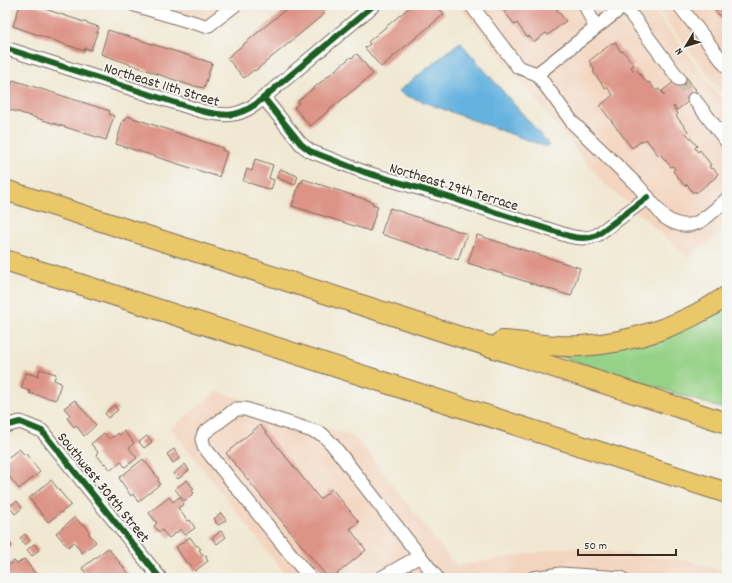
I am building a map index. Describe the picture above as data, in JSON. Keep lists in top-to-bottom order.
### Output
{
  "streets": {
    "street": ["Northeast 11th Street", "Northeast 29th Terrace", "Southwest 308th Street"]
  },
  "crossings": [
    ["Northeast 11th Street", "Northeast 29th Terrace"]
  ],
  "scale_bar": "50 m",
  "north": "bottom left"
}
